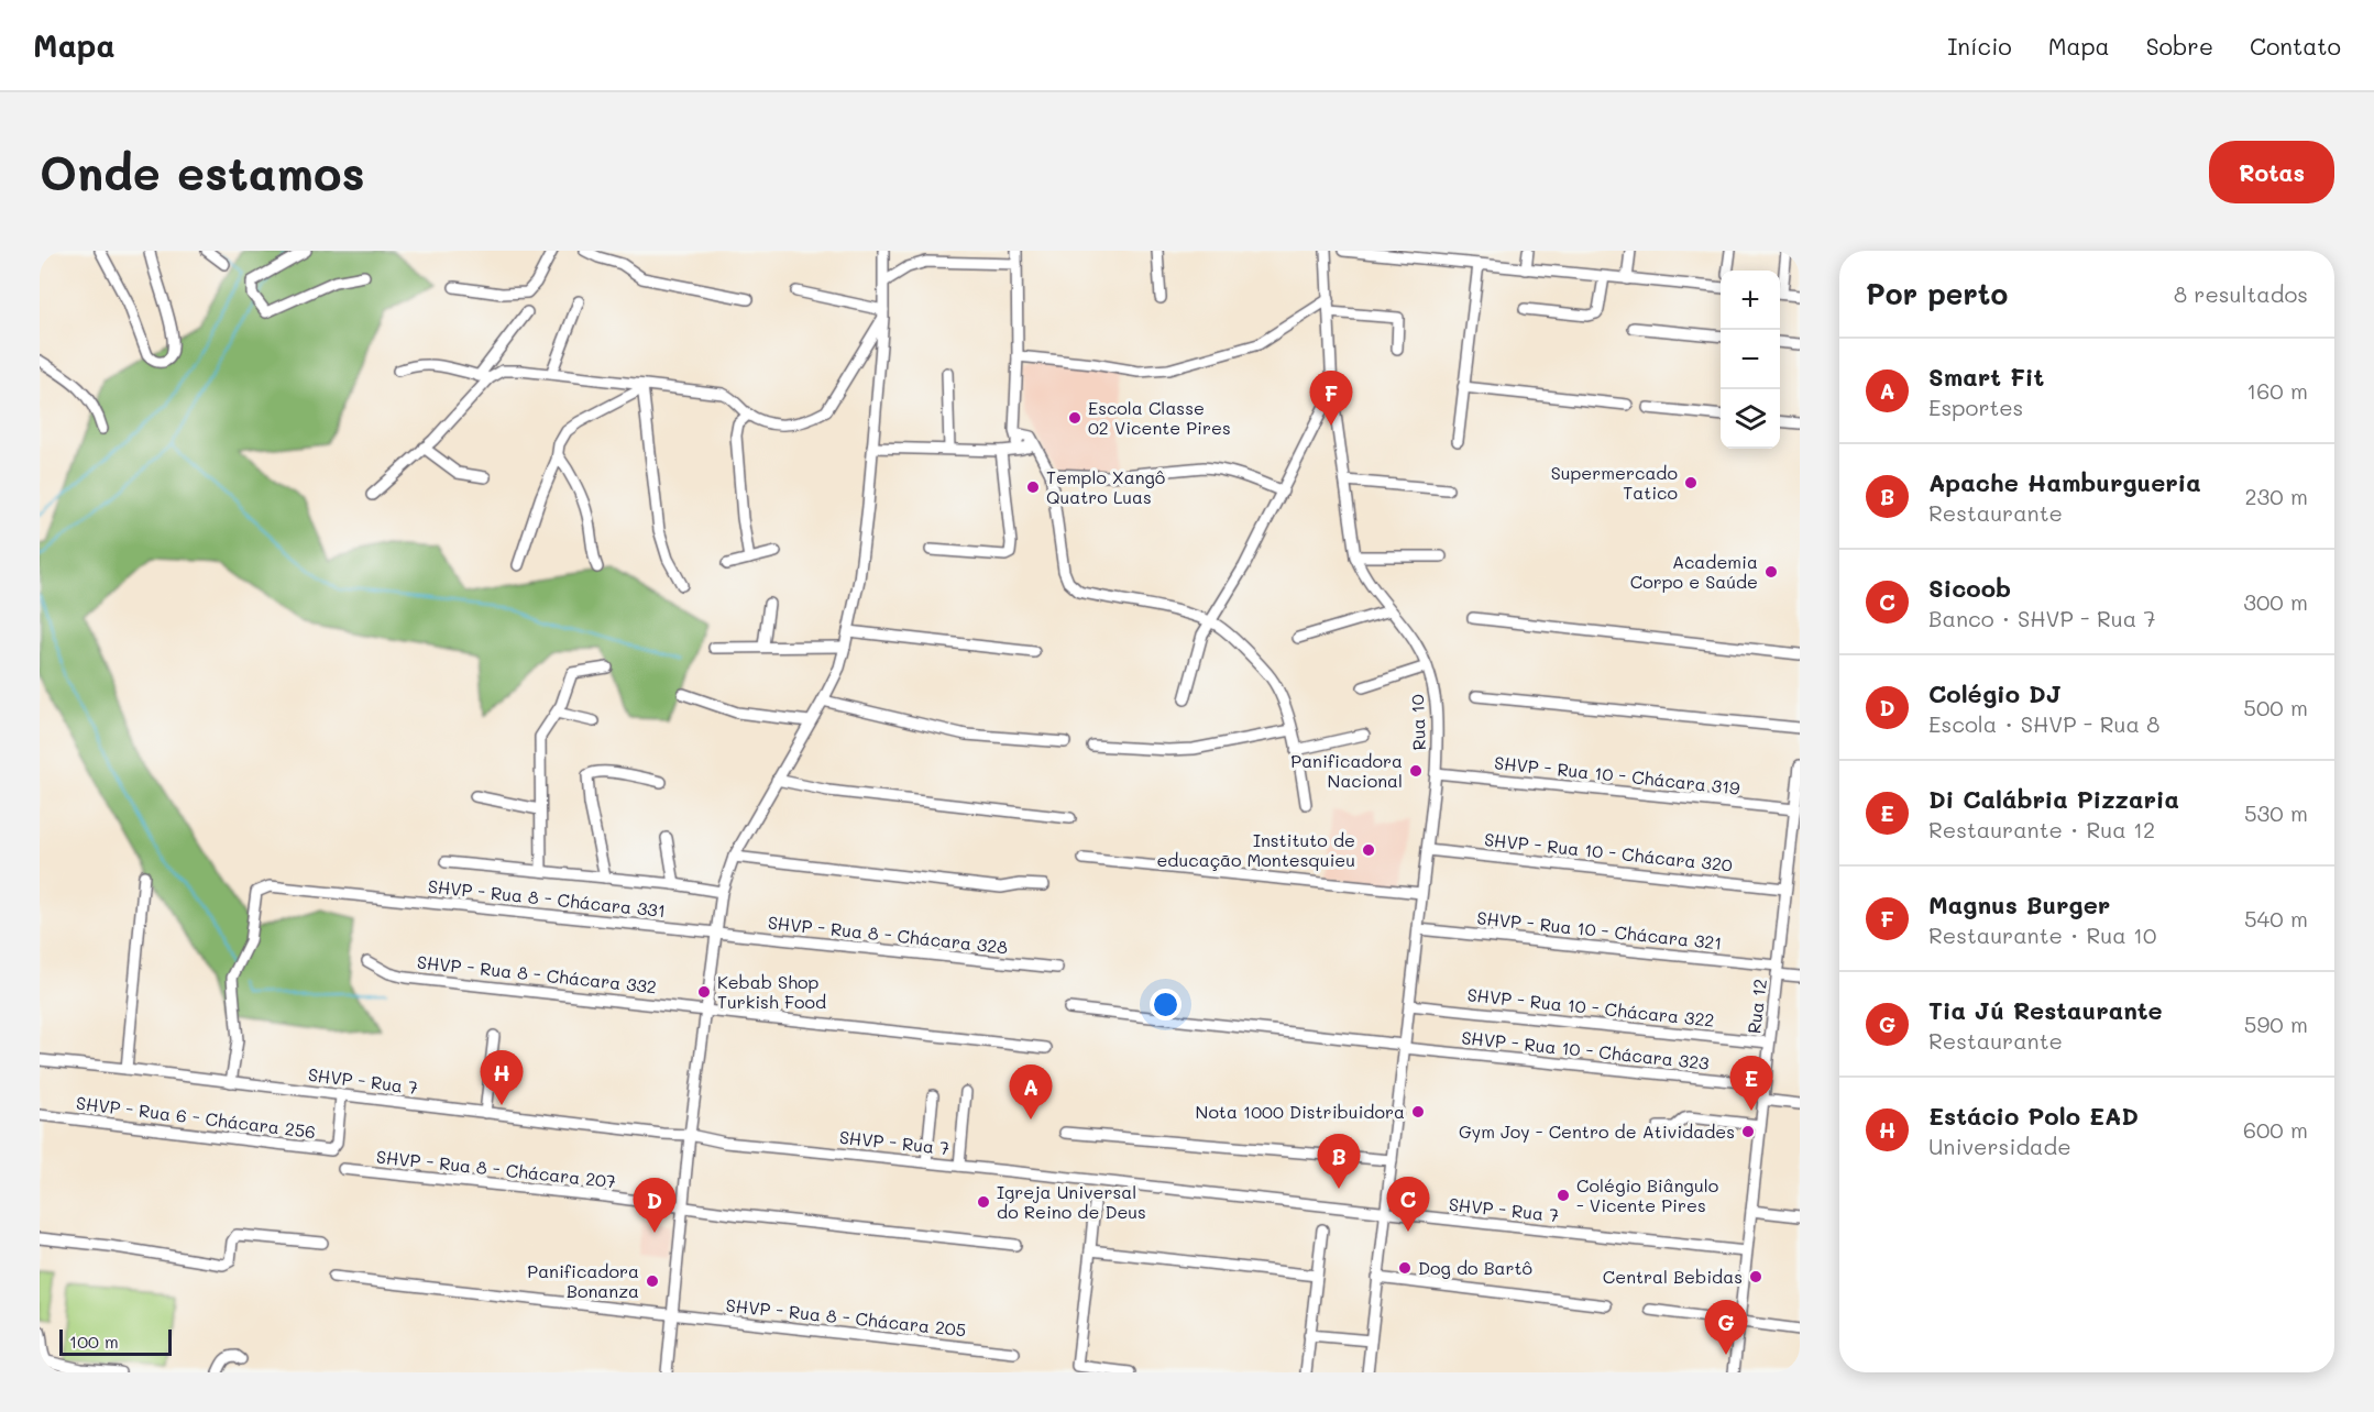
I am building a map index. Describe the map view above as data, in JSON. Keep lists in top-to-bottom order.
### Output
{
  "streets": {
    "street": [
      "Rua 10",
      "SHVP - Rua 10 - Chácara 319",
      "SHVP - Rua 10 - Chácara 320",
      "SHVP - Rua 8 - Chácara 331",
      "SHVP - Rua 10 - Chácara 321",
      "SHVP - Rua 8 - Chácara 328",
      "SHVP - Rua 8 - Chácara 332",
      "Rua 12",
      "SHVP - Rua 10 - Chácara 322",
      "SHVP - Rua 10 - Chácara 323",
      "SHVP - Rua 7",
      "SHVP - Rua 6 - Chácara 256",
      "SHVP - Rua 8 - Chácara 207",
      "SHVP - Rua 8 - Chácara 205"
    ]
  },
  "crossings": [
    ["Rua 10", "SHVP - Rua 10 - Chácara 319"],
    ["Rua 10", "SHVP - Rua 10 - Chácara 320"],
    ["Rua 10", "SHVP - Rua 10 - Chácara 321"],
    ["Rua 10", "SHVP - Rua 10 - Chácara 322"],
    ["Rua 10", "SHVP - Rua 10 - Chácara 323"],
    ["Rua 10", "SHVP - Rua 7"],
    ["SHVP - Rua 10 - Chácara 319", "Rua 12"],
    ["SHVP - Rua 10 - Chácara 320", "Rua 12"],
    ["SHVP - Rua 8 - Chácara 331", "SHVP - Rua 8 - Chácara 328"],
    ["SHVP - Rua 8 - Chácara 331", "SHVP - Rua 7"],
    ["SHVP - Rua 10 - Chácara 321", "Rua 12"],
    ["Rua 12", "SHVP - Rua 10 - Chácara 322"],
    ["Rua 12", "SHVP - Rua 10 - Chácara 323"],
    ["Rua 12", "SHVP - Rua 7"],
    ["SHVP - Rua 7", "SHVP - Rua 6 - Chácara 256"]
  ],
  "places": [
    "Escola Classe 02 Vicente Pires",
    "Supermercado Tatico",
    "Templo Xangô Quatro Luas",
    "Academia Corpo e Saúde",
    "Panificadora Nacional",
    "Instituto de educação Montesquieu",
    "Kebab Shop Turkish Food",
    "Nota 1000 Distribuidora",
    "Gym Joy - Centro de Atividades",
    "Colégio Biângulo - Vicente Pires",
    "Igreja Universal do Reino de Deus",
    "Dog do Bartô",
    "Central Bebidas",
    "Panificadora Bonanza"
  ],
  "scale_bar": "100 m",
  "page": {
    "header": "Mapa",
    "nav": [
      "Início",
      "Mapa",
      "Sobre",
      "Contato"
    ],
    "buttons": "Rotas",
    "title": "Onde estamos",
    "heading": ["Por perto", "8 resultados"],
    "map_buttons": ["+", "−"],
    "list": [
      {
        "mark": "A",
        "name": "Smart Fit",
        "note": "Esportes",
        "value": "160 m"
      },
      {
        "mark": "B",
        "name": "Apache Hamburgueria",
        "note": "Restaurante",
        "value": "230 m"
      },
      {
        "mark": "C",
        "name": "Sicoob",
        "note": "Banco · SHVP - Rua 7",
        "value": "300 m"
      },
      {
        "mark": "D",
        "name": "Colégio DJ",
        "note": "Escola · SHVP - Rua 8",
        "value": "500 m"
      },
      {
        "mark": "E",
        "name": "Di Calábria Pizzaria",
        "note": "Restaurante · Rua 12",
        "value": "530 m"
      },
      {
        "mark": "F",
        "name": "Magnus Burger",
        "note": "Restaurante · Rua 10",
        "value": "540 m"
      },
      {
        "mark": "G",
        "name": "Tia Jú Restaurante",
        "note": "Restaurante",
        "value": "590 m"
      },
      {
        "mark": "H",
        "name": "Estácio Polo EAD",
        "note": "Universidade",
        "value": "600 m"
      }
    ],
    "pins": [
      "F",
      "H",
      "E",
      "A",
      "B",
      "C",
      "D",
      "G"
    ],
    "scale": "100 m"
  }
}
